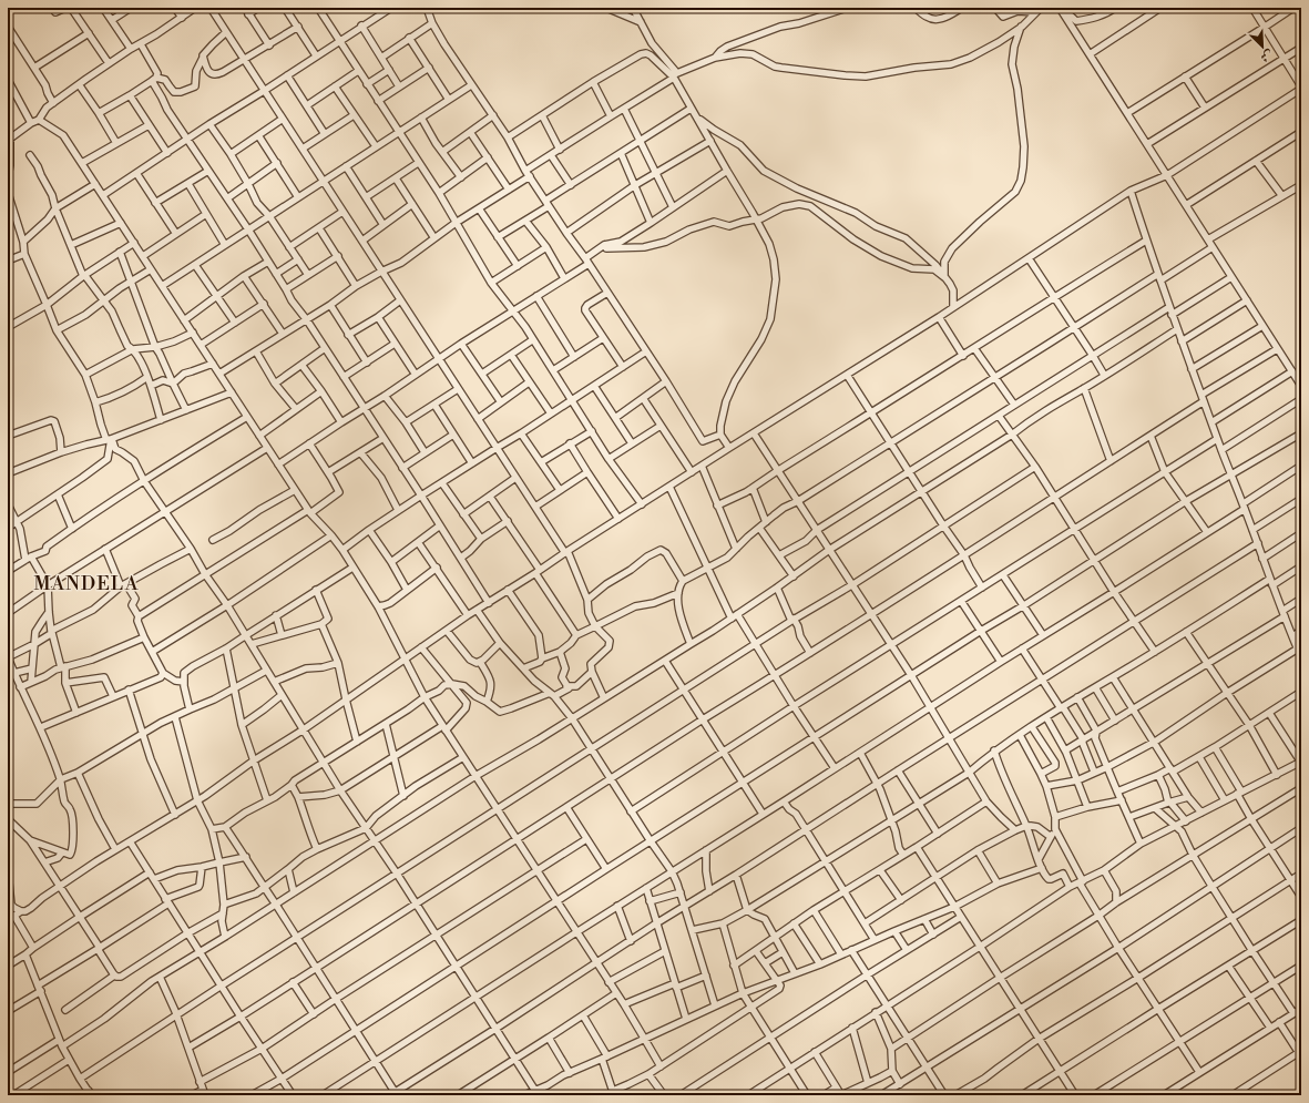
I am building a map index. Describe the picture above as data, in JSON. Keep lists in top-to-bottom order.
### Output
{
  "districts": ["MANDELA"],
  "north": "bottom right"
}
